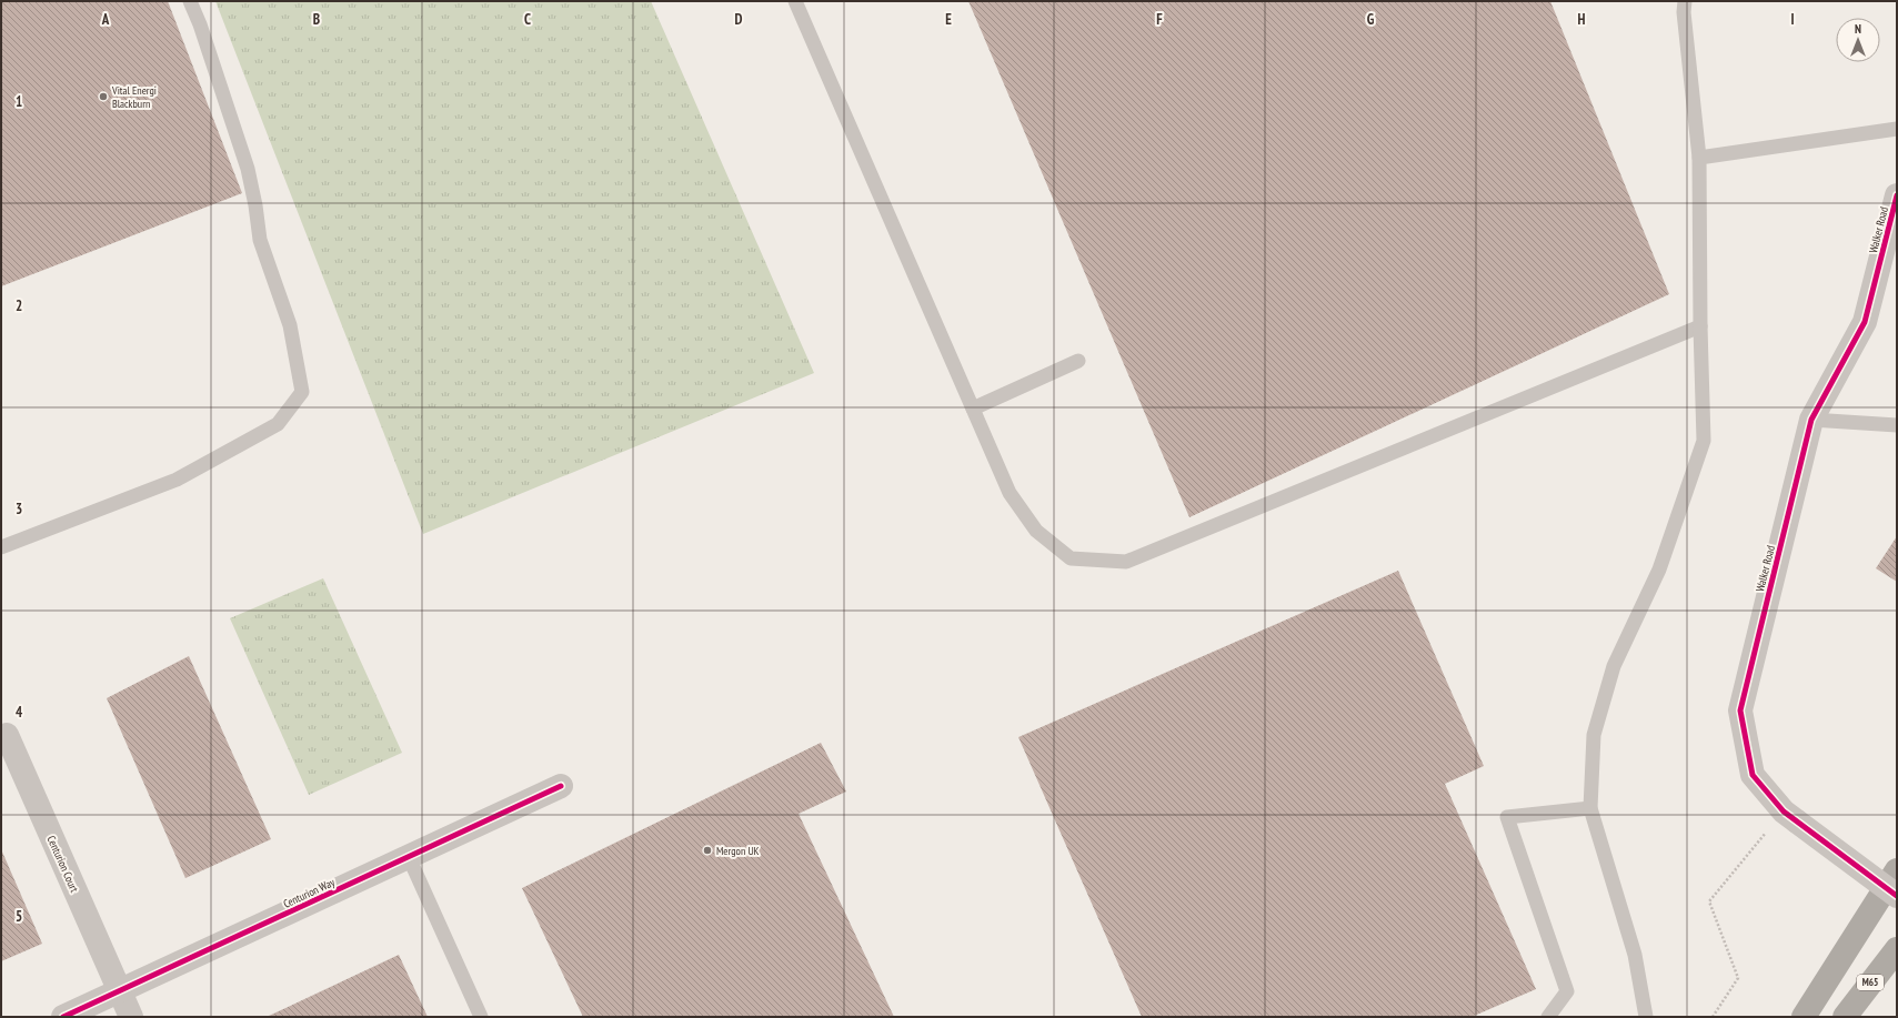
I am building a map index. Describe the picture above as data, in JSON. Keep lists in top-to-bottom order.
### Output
{
  "streets": {
    "highway": ["M65"],
    "street": ["Walker Road", "Centurion Court", "Centurion Way"]
  },
  "crossings": [
    ["Centurion Court", "Centurion Way"]
  ],
  "places": ["Vital Energi Blackburn", "Mergon UK"],
  "north": "top",
  "grid": {
    "columns": [
      "A",
      "B",
      "C",
      "D",
      "E",
      "F",
      "G",
      "H",
      "I"
    ],
    "rows": [
      "1",
      "2",
      "3",
      "4",
      "5"
    ]
  }
}
